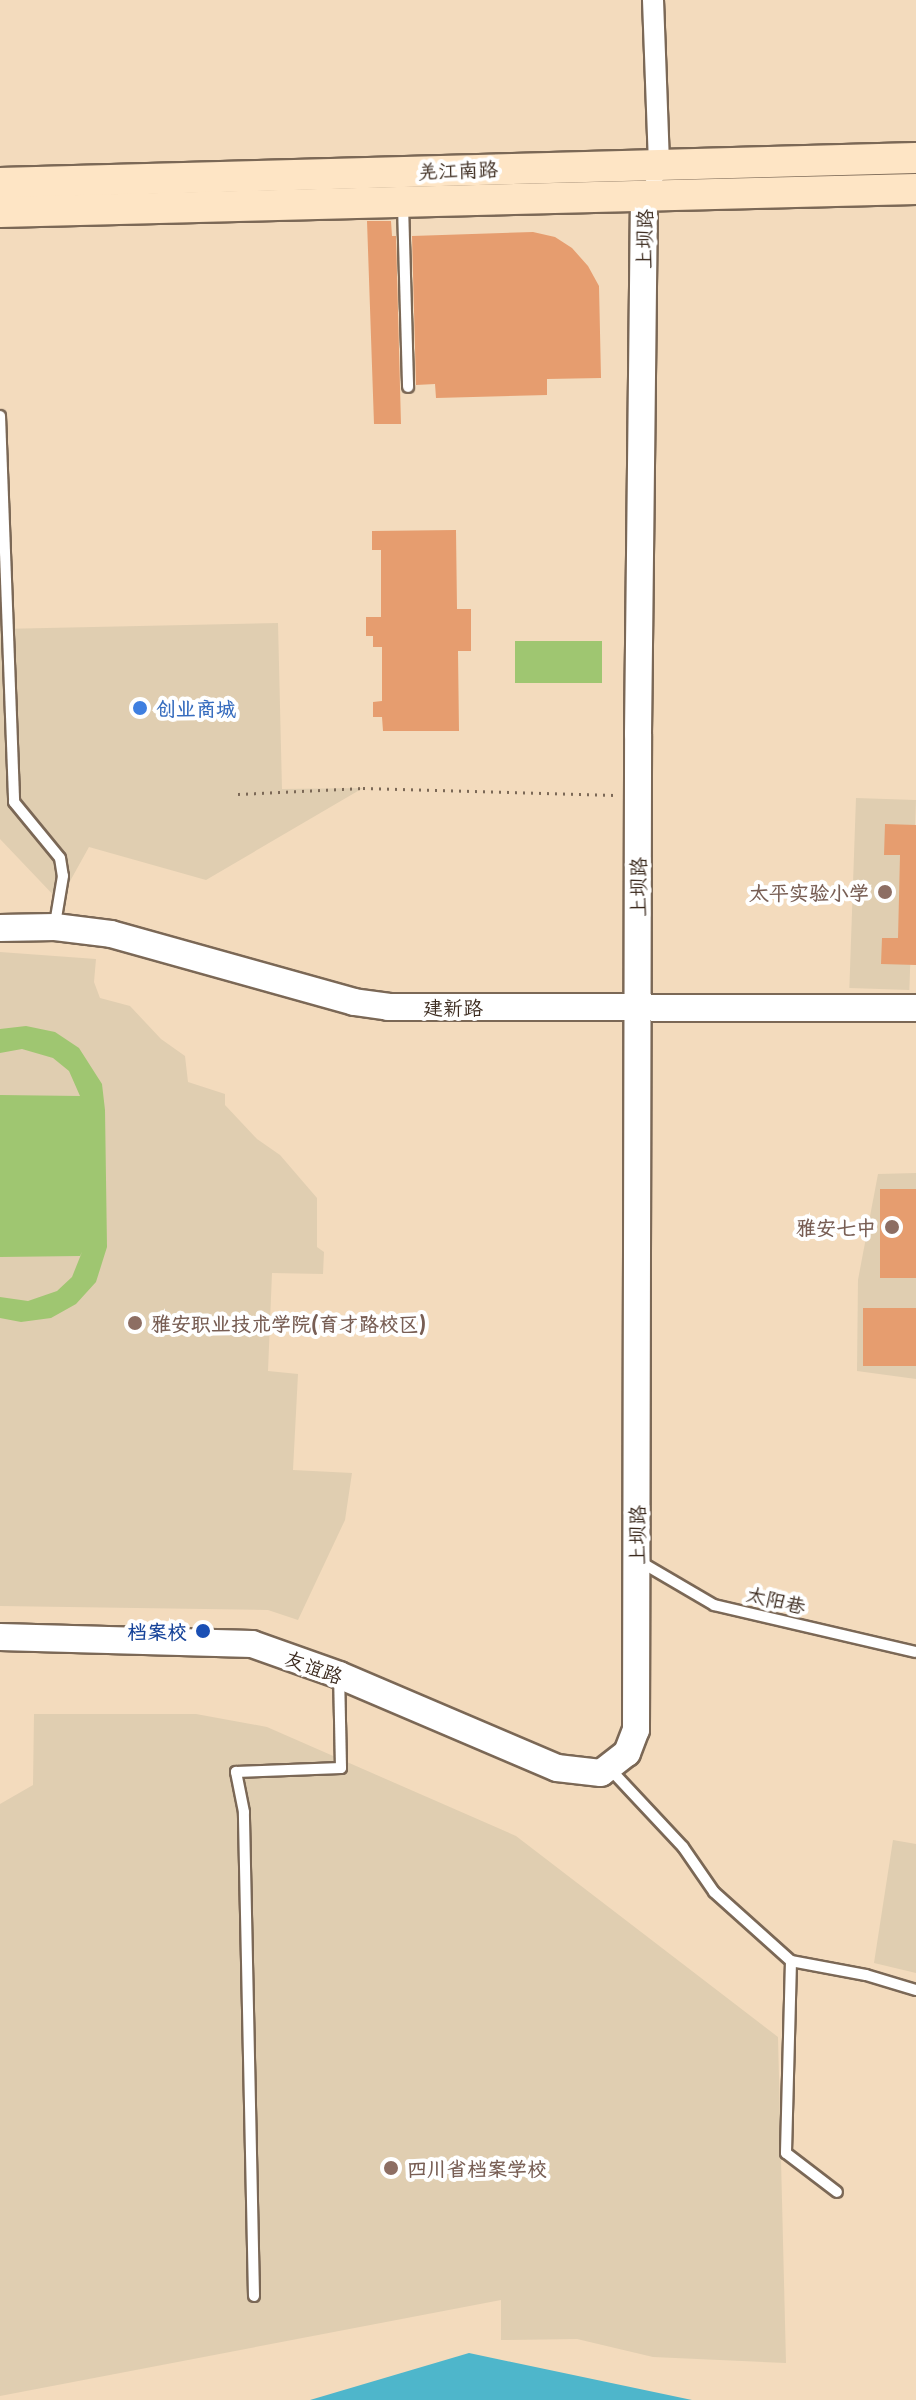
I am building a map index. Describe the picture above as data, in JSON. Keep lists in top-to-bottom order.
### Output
{
  "streets": {
    "main road": ["羌江南路"],
    "street": ["上坝路", "建新路", "友谊路"],
    "lane": ["太阳巷"]
  },
  "crossings": [
    ["羌江南路", "上坝路"],
    ["上坝路", "建新路"],
    ["上坝路", "太阳巷"],
    ["上坝路", "友谊路"]
  ],
  "places": [
    "创业商城",
    "太平实验小学",
    "雅安七中",
    "雅安职业技术学院(育才路校区)",
    "档案校",
    "四川省档案学校"
  ]
}
